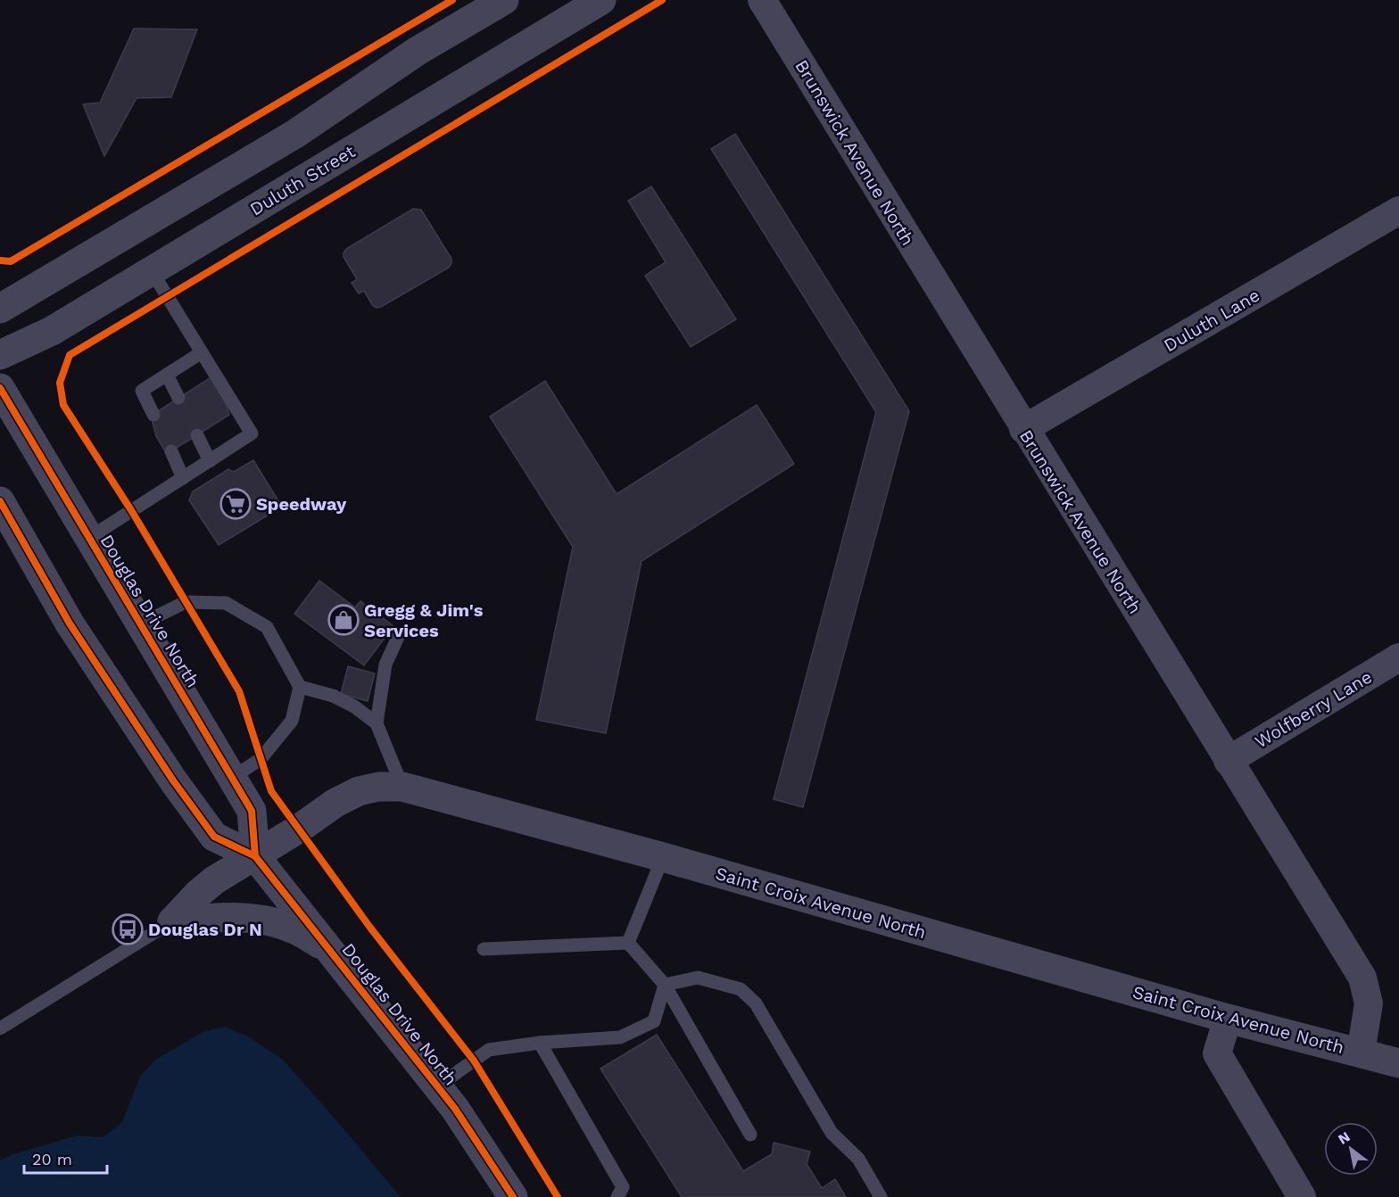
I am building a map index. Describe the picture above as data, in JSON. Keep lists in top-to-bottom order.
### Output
{
  "streets": {
    "street": [
      "Brunswick Avenue North",
      "Duluth Street",
      "Duluth Lane",
      "Douglas Drive North",
      "Wolfberry Lane",
      "Saint Croix Avenue North"
    ]
  },
  "crossings": [
    ["Brunswick Avenue North", "Duluth Lane"],
    ["Brunswick Avenue North", "Wolfberry Lane"],
    ["Brunswick Avenue North", "Saint Croix Avenue North"],
    ["Douglas Drive North", "Saint Croix Avenue North"]
  ],
  "places": {
    "supermarket": ["Speedway"],
    "shop": ["Gregg & Jim's Services"],
    "bus stop": ["Douglas Dr N"]
  },
  "scale_bar": "20 m",
  "north": "top left"
}
